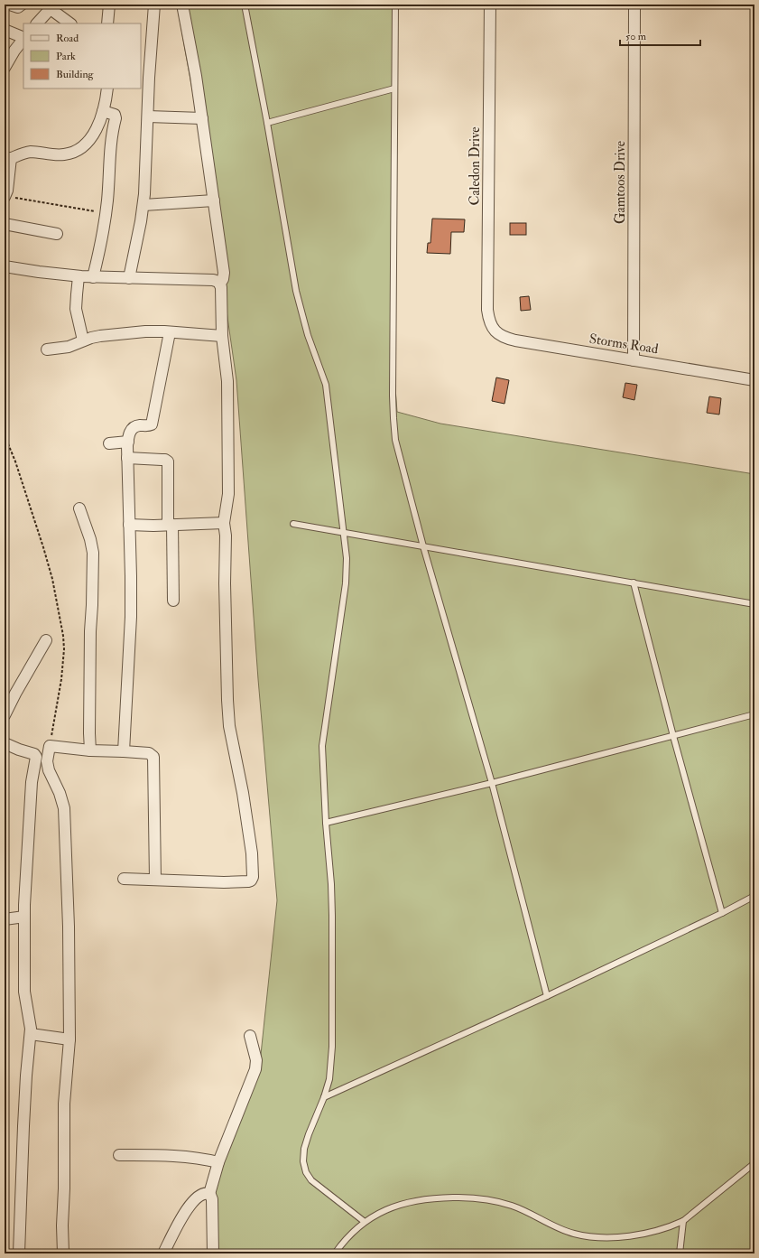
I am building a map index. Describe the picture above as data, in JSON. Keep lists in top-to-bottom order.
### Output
{
  "streets": {
    "street": ["Caledon Drive", "Gamtoos Drive", "Storms Road"]
  },
  "crossings": [
    ["Caledon Drive", "Storms Road"],
    ["Gamtoos Drive", "Storms Road"]
  ],
  "legend": ["Road", "Park", "Building"],
  "scale_bar": "50 m"
}
